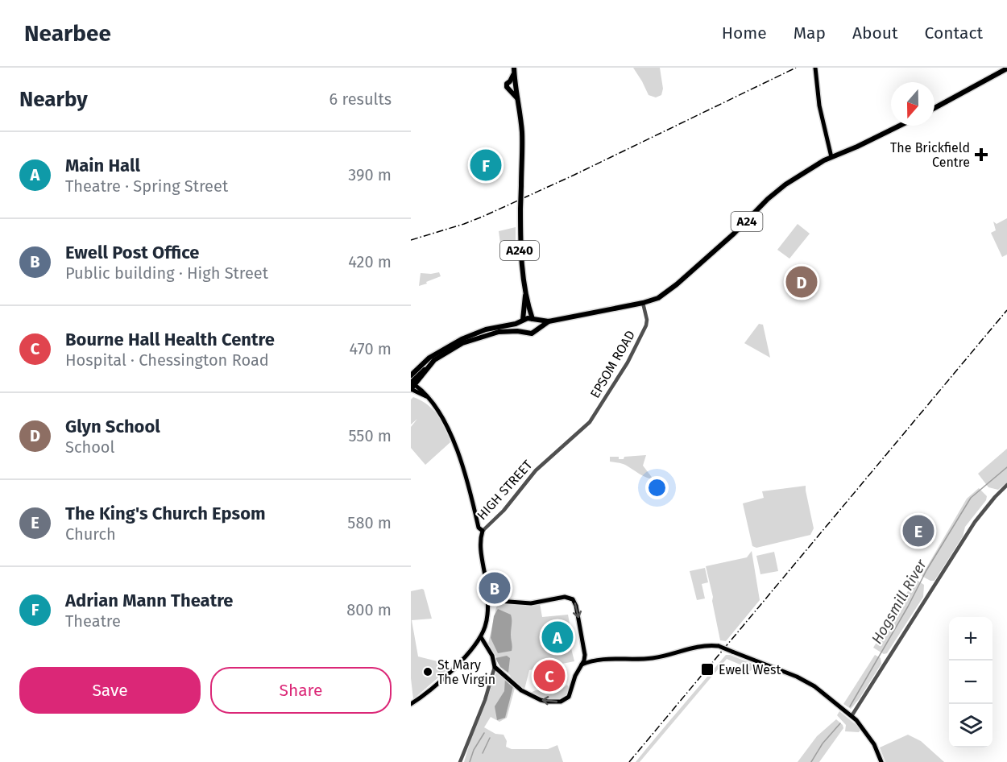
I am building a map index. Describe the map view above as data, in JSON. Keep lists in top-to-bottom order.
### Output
{
  "streets": {
    "highway": ["A24", "A240"],
    "main road": ["HIGH STREET"],
    "street": ["EPSOM ROAD"]
  },
  "crossings": [
    ["A24", "A240"],
    ["A24", "EPSOM ROAD"],
    ["EPSOM ROAD", "HIGH STREET"]
  ],
  "water": ["Hogsmill River"],
  "places": {
    "health": ["The Brickfield Centre"],
    "transit": ["Ewell West"],
    "other": ["St Mary The Virgin"]
  },
  "north": "bottom",
  "page": {
    "header": "Nearbee",
    "nav": [
      "Home",
      "Map",
      "About",
      "Contact"
    ],
    "heading": ["Nearby", "6 results"],
    "list": [
      {
        "mark": "A",
        "name": "Main Hall",
        "note": "Theatre · Spring Street",
        "value": "390 m"
      },
      {
        "mark": "B",
        "name": "Ewell Post Office",
        "note": "Public building · High Street",
        "value": "420 m"
      },
      {
        "mark": "C",
        "name": "Bourne Hall Health Centre",
        "note": "Hospital · Chessington Road",
        "value": "470 m"
      },
      {
        "mark": "D",
        "name": "Glyn School",
        "note": "School",
        "value": "550 m"
      },
      {
        "mark": "E",
        "name": "The King's Church Epsom",
        "note": "Church",
        "value": "580 m"
      },
      {
        "mark": "F",
        "name": "Adrian Mann Theatre",
        "note": "Theatre",
        "value": "800 m"
      }
    ],
    "pins": [
      "F",
      "D",
      "E",
      "B",
      "A",
      "C"
    ],
    "map_buttons": ["+", "−"],
    "buttons": ["Save", "Share"]
  }
}
